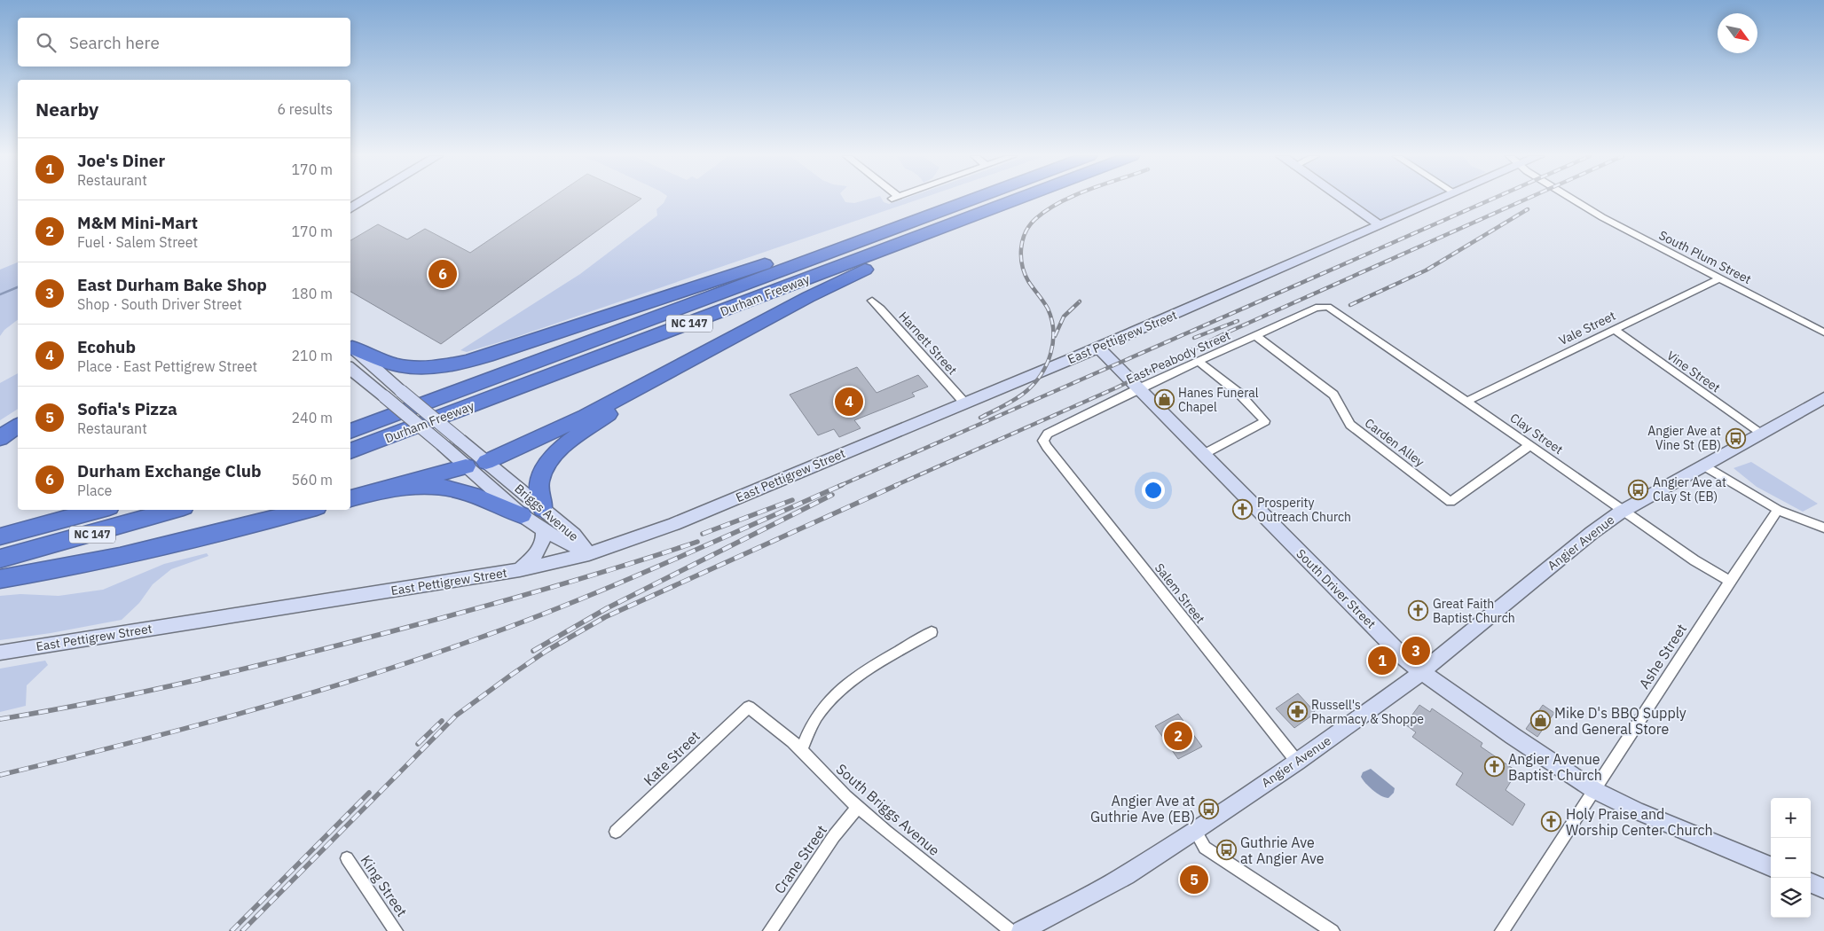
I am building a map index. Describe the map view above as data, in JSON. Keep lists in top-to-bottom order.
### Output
{
  "streets": {
    "highway": ["Durham Freeway", "NC 147"],
    "street": [
      "South Plum Street",
      "Vale Street",
      "East Pettigrew Street",
      "Harnett Street",
      "East Peabody Street",
      "Vine Street",
      "Clay Street",
      "Carden Alley",
      "Briggs Avenue",
      "Angier Avenue",
      "South Driver Street",
      "Salem Street",
      "Ashe Street",
      "Kate Street",
      "South Briggs Avenue",
      "Crane Street",
      "King Street"
    ]
  },
  "crossings": [
    ["South Plum Street", "Vale Street"],
    ["Vale Street", "Vine Street"],
    ["Vale Street", "Clay Street"],
    ["East Pettigrew Street", "Harnett Street"],
    ["East Pettigrew Street", "Briggs Avenue"],
    ["East Pettigrew Street", "South Driver Street"],
    ["East Peabody Street", "Clay Street"],
    ["East Peabody Street", "Carden Alley"],
    ["East Peabody Street", "South Driver Street"],
    ["East Peabody Street", "Salem Street"],
    ["Vine Street", "Angier Avenue"],
    ["Clay Street", "Carden Alley"],
    ["Clay Street", "Angier Avenue"],
    ["Clay Street", "Ashe Street"],
    ["Angier Avenue", "South Driver Street"],
    ["Angier Avenue", "Salem Street"],
    ["South Driver Street", "Ashe Street"],
    ["Kate Street", "South Briggs Avenue"],
    ["South Briggs Avenue", "Crane Street"]
  ],
  "places": {
    "shop": ["Hanes Funeral Chapel", "Mike D's BBQ Supply and General Store"],
    "bus stop": [
      "Angier Ave at Vine St (EB)",
      "Angier Ave at Clay St (EB)",
      "Angier Ave at Guthrie Ave (EB)",
      "Guthrie Ave at Angier Ave"
    ],
    "church": [
      "Prosperity Outreach Church",
      "Great Faith Baptist Church",
      "Angier Avenue Baptist Church",
      "Holy Praise and Worship Center Church"
    ],
    "pharmacy": ["Russell's Pharmacy & Shoppe"]
  },
  "north": "bottom right",
  "page": {
    "search": "Search here",
    "heading": ["Nearby", "6 results"],
    "list": [
      {
        "mark": "1",
        "name": "Joe's Diner",
        "note": "Restaurant",
        "value": "170 m"
      },
      {
        "mark": "2",
        "name": "M&M Mini-Mart",
        "note": "Fuel · Salem Street",
        "value": "170 m"
      },
      {
        "mark": "3",
        "name": "East Durham Bake Shop",
        "note": "Shop · South Driver Street",
        "value": "180 m"
      },
      {
        "mark": "4",
        "name": "Ecohub",
        "note": "Place · East Pettigrew Street",
        "value": "210 m"
      },
      {
        "mark": "5",
        "name": "Sofia's Pizza",
        "note": "Restaurant",
        "value": "240 m"
      },
      {
        "mark": "6",
        "name": "Durham Exchange Club",
        "note": "Place",
        "value": "560 m"
      }
    ],
    "pins": [
      "6",
      "4",
      "3",
      "1",
      "2",
      "5"
    ],
    "map_buttons": ["+", "−"]
  }
}
